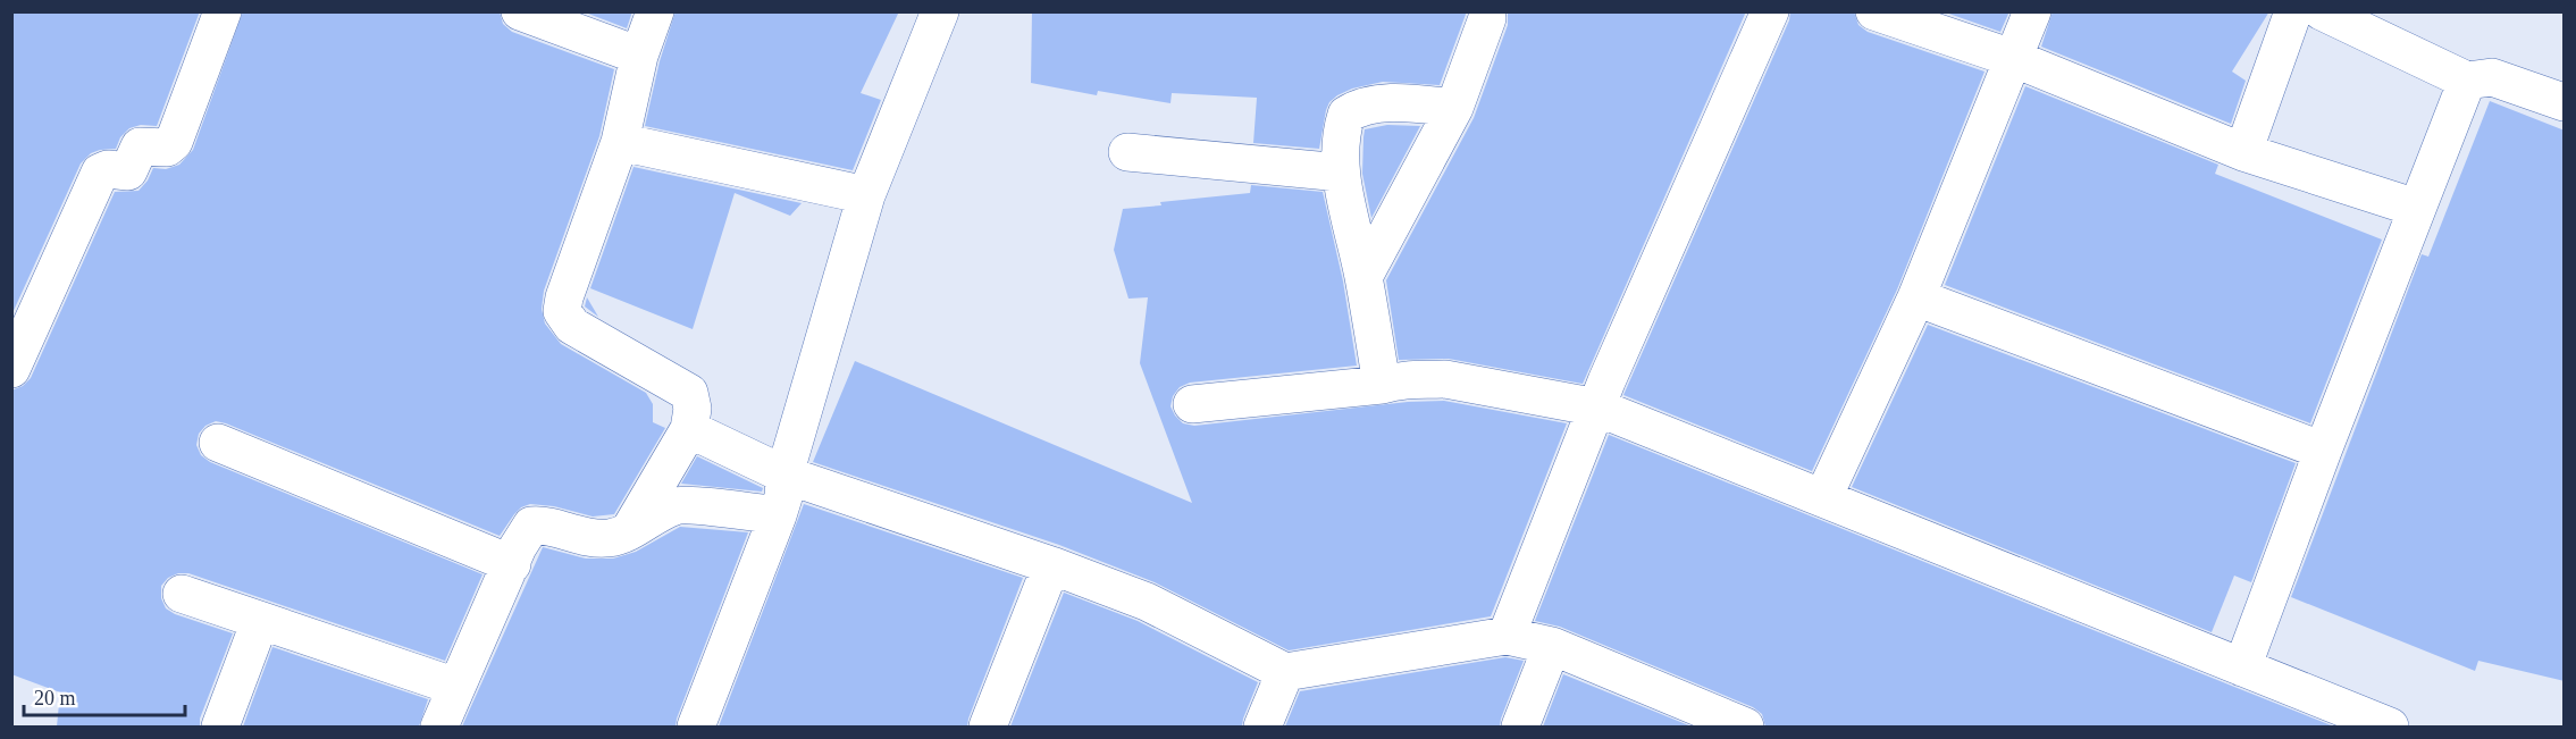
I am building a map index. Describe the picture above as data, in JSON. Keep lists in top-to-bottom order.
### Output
{
  "scale_bar": "20 m"
}
